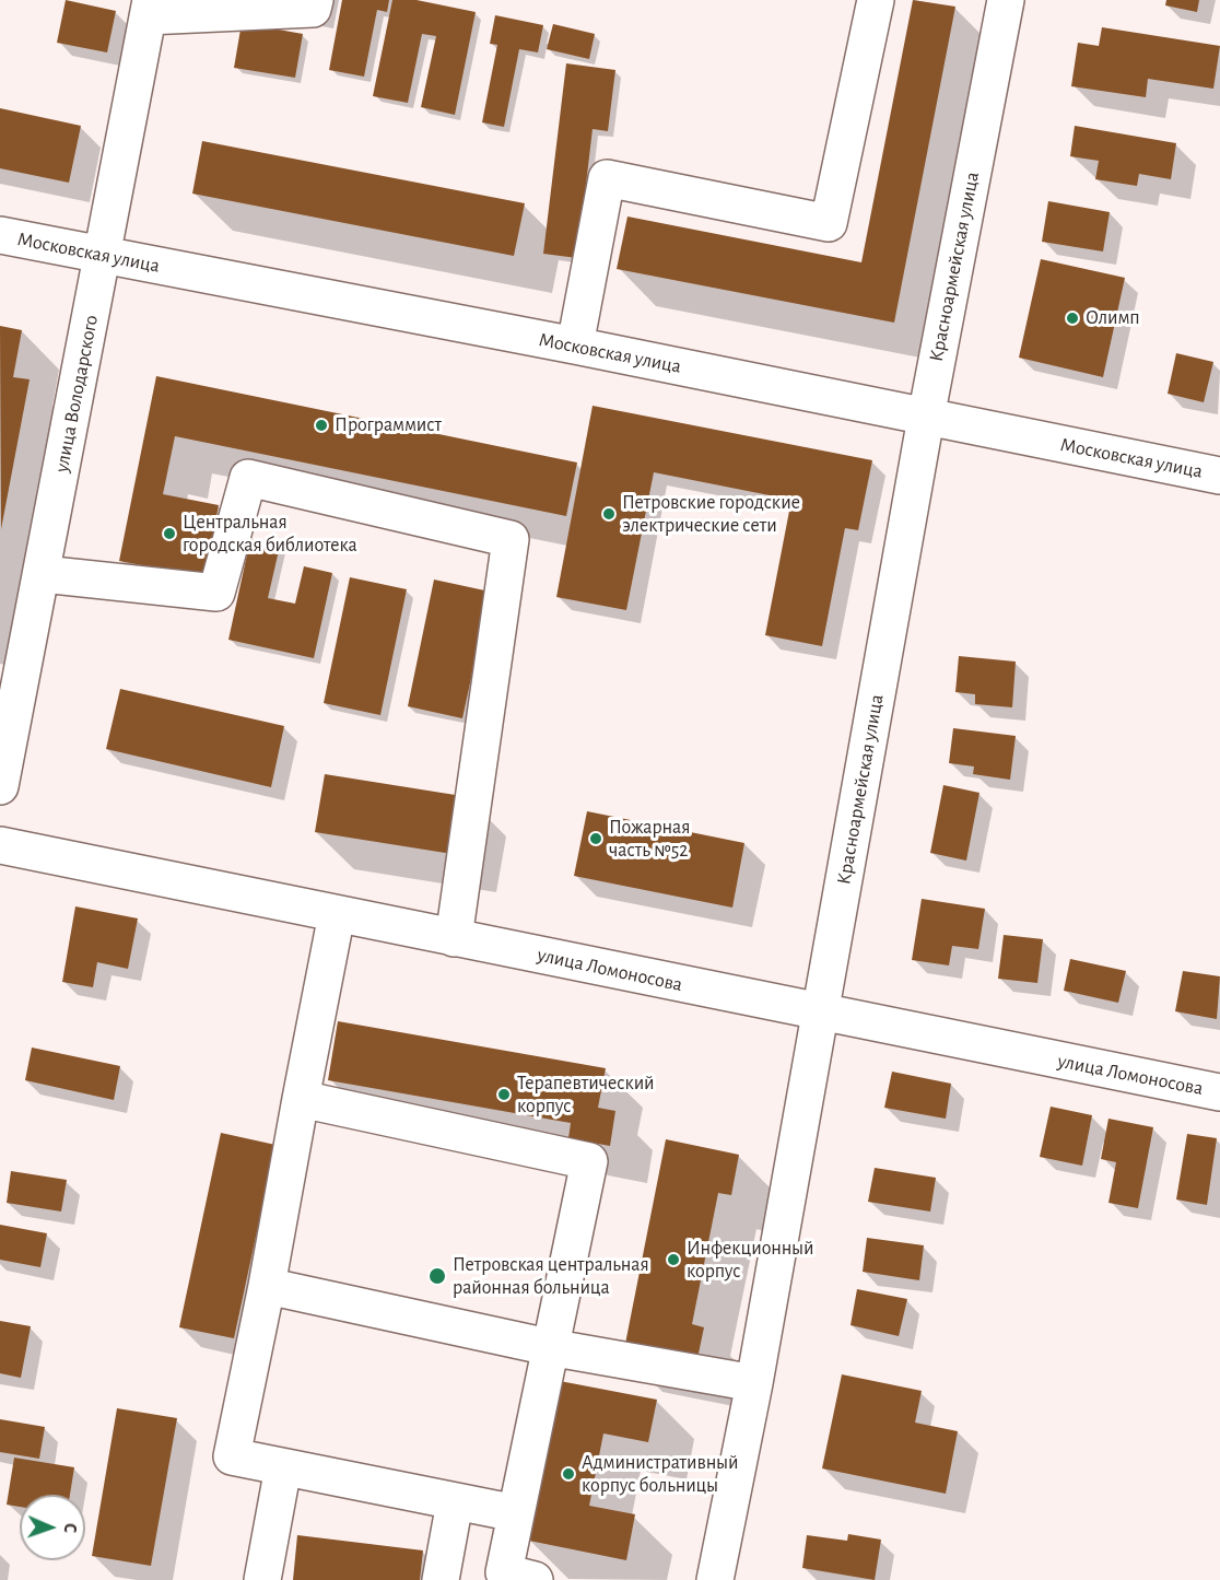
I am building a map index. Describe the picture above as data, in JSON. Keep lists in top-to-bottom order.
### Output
{
  "streets": {
    "street": [
      "Московская улица",
      "Красноармейская улица",
      "улица Володарского",
      "улица Ломоносова"
    ]
  },
  "crossings": [
    ["Московская улица", "Красноармейская улица"],
    ["Московская улица", "улица Володарского"],
    ["Красноармейская улица", "улица Ломоносова"]
  ],
  "places": [
    "Олимп",
    "Программист",
    "Петровские городские электрические сети",
    "Центральная городская библиотека",
    "Пожарная часть №52",
    "Терапевтический корпус",
    "Инфекционный корпус",
    "Петровская центральная районная больница",
    "Административный корпус больницы"
  ],
  "north": "right"
}
